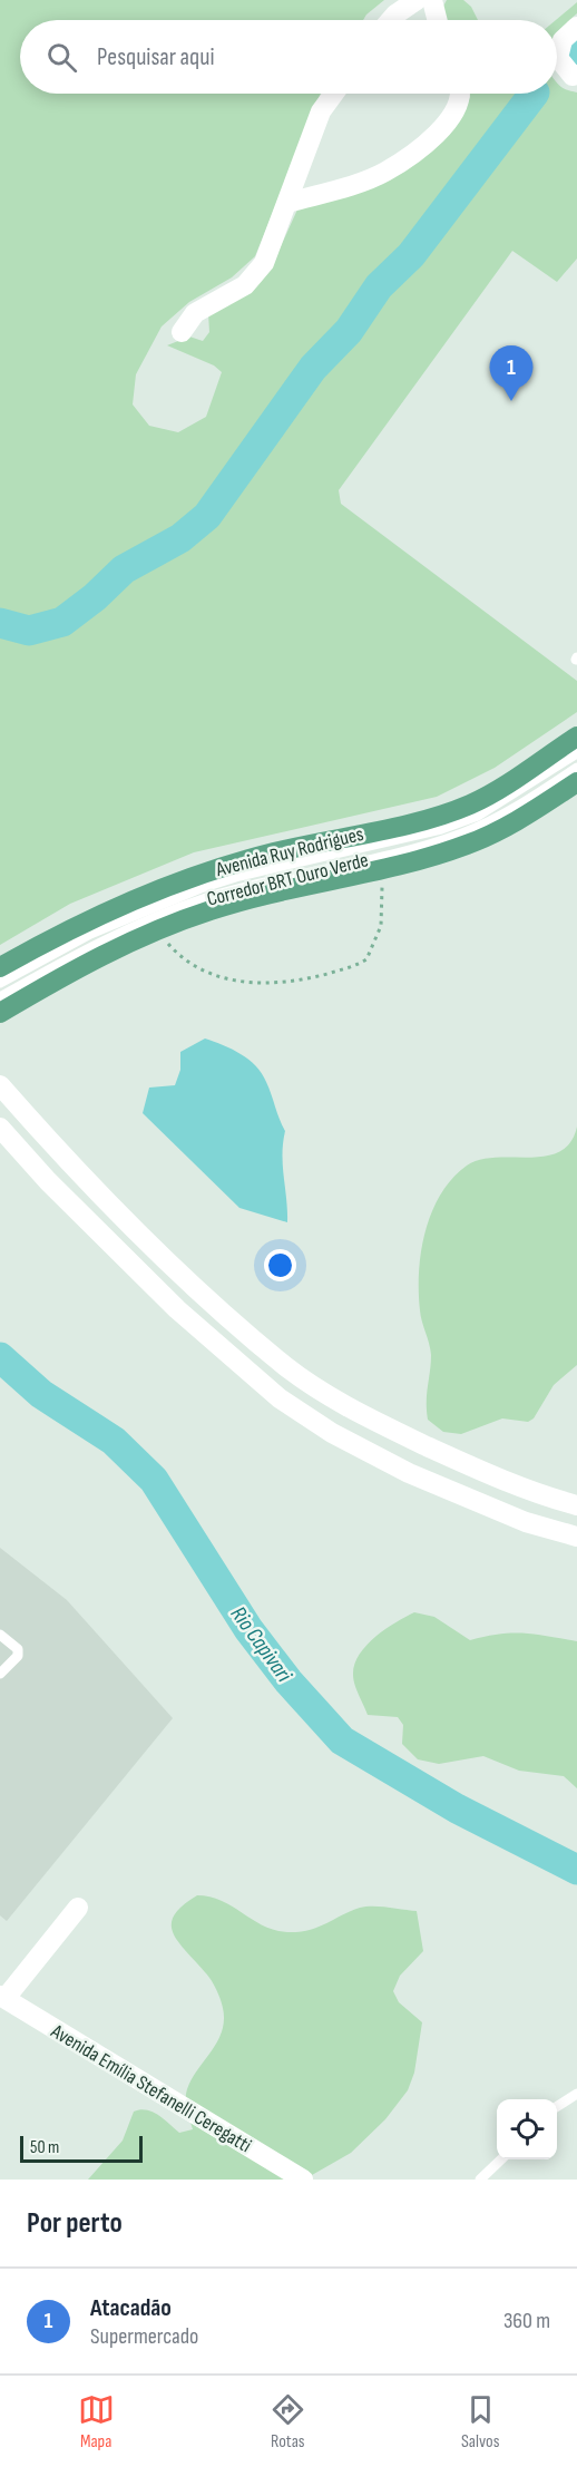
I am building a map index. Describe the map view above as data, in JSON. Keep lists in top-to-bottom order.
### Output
{
  "streets": {
    "main road": ["Avenida Ruy Rodrigues"],
    "street": ["Avenida Emília Stefanelli Ceregatti"],
    "lane": ["Corredor BRT Ouro Verde"]
  },
  "water": ["Rio Capivari"],
  "scale_bar": "50 m",
  "page": {
    "search": "Pesquisar aqui",
    "pins": "1",
    "scale": "50 m",
    "heading": "Por perto",
    "list": [
      {
        "mark": "1",
        "name": "Atacadão",
        "note": "Supermercado",
        "value": "360 m"
      }
    ],
    "nav": ["Mapa", "Rotas", "Salvos"]
  }
}
